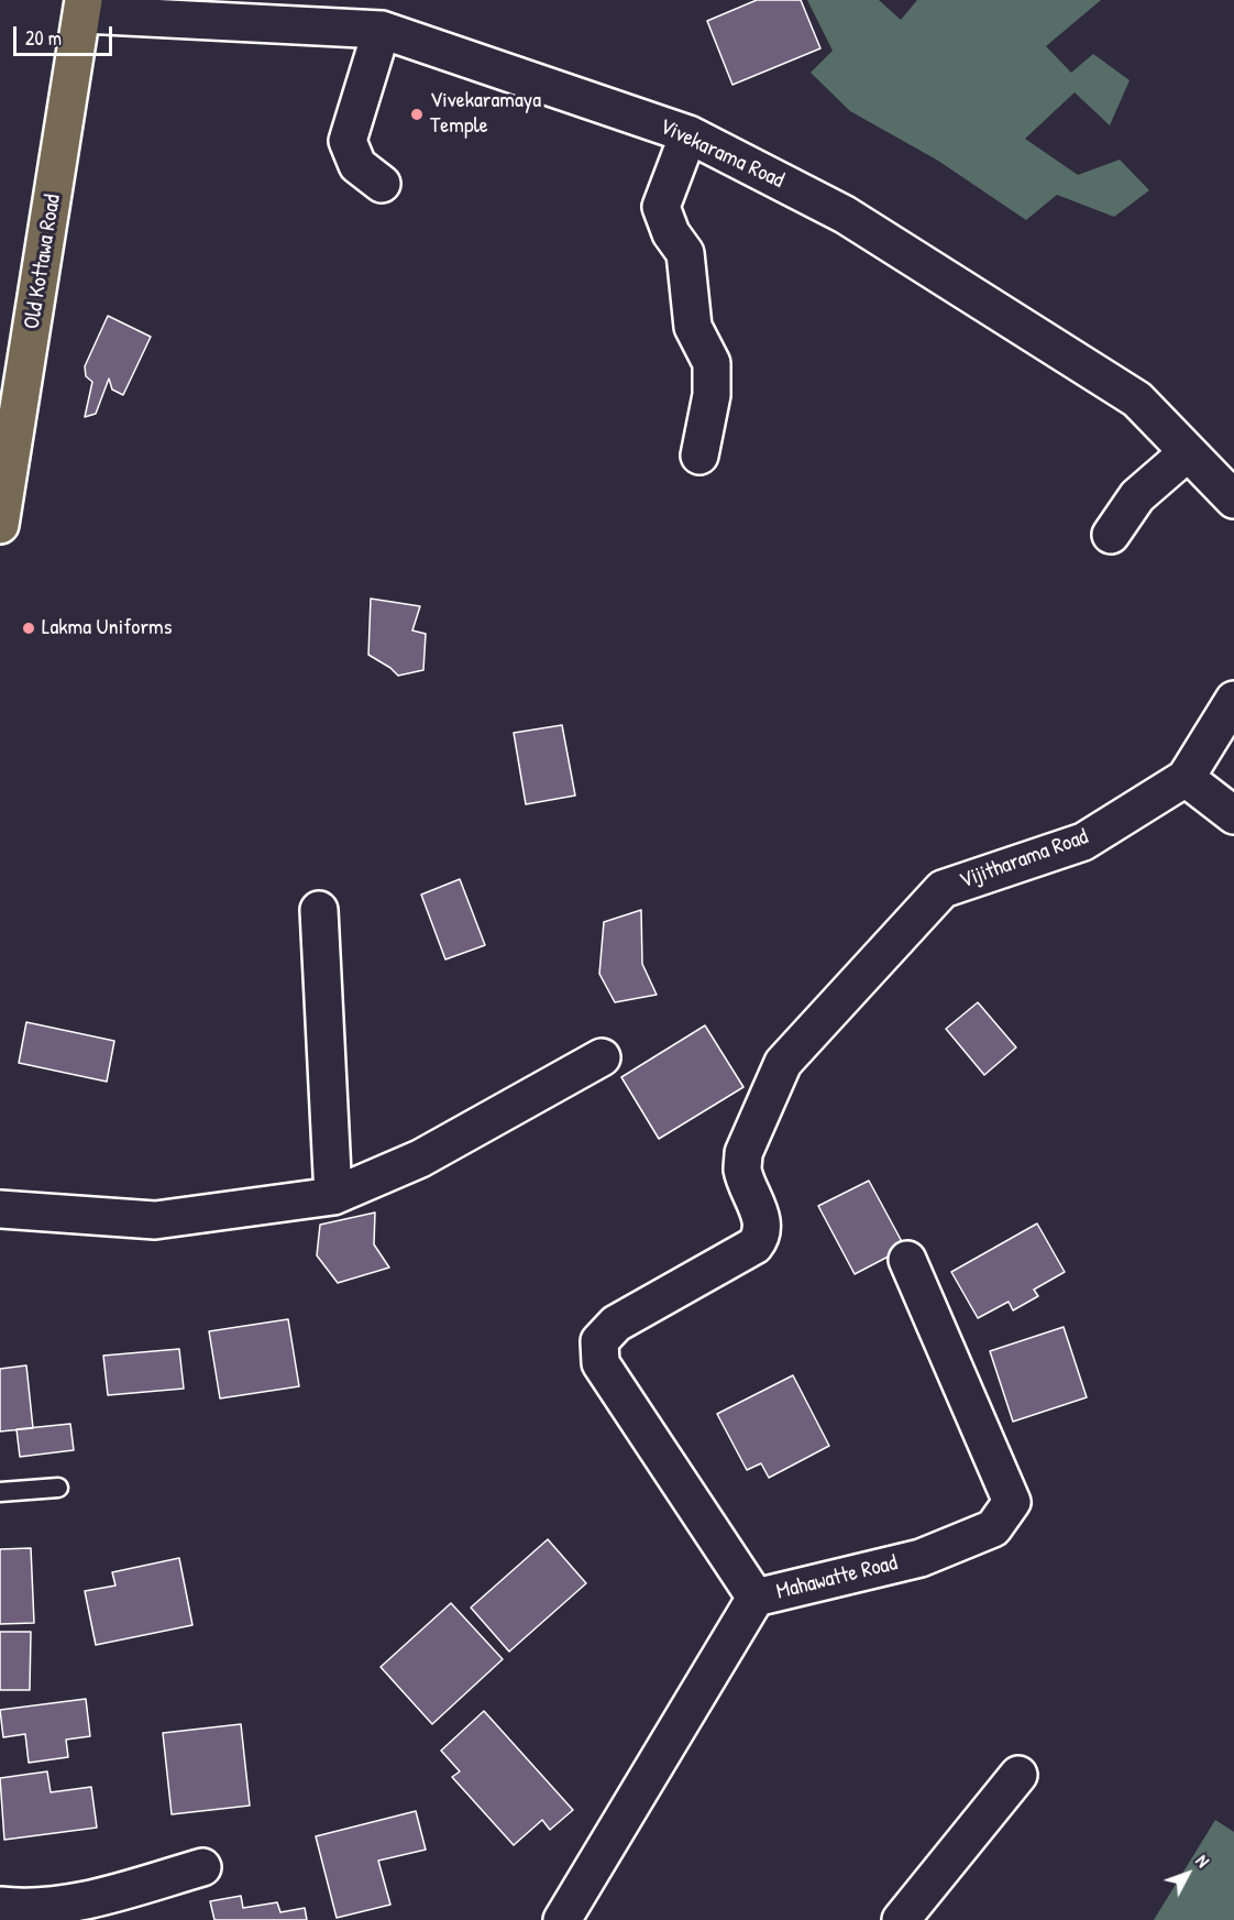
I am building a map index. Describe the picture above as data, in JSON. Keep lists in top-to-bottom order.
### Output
{
  "streets": {
    "main road": ["Old Kottawa Road"],
    "street": ["Vivekarama Road", "Vijitharama Road", "Mahawatte Road"]
  },
  "crossings": [
    ["Vivekarama Road", "Old Kottawa Road"],
    ["Vijitharama Road", "Mahawatte Road"]
  ],
  "places": ["Vivekaramaya Temple", "Lakma Uniforms"],
  "scale_bar": "20 m",
  "north": "top right"
}
